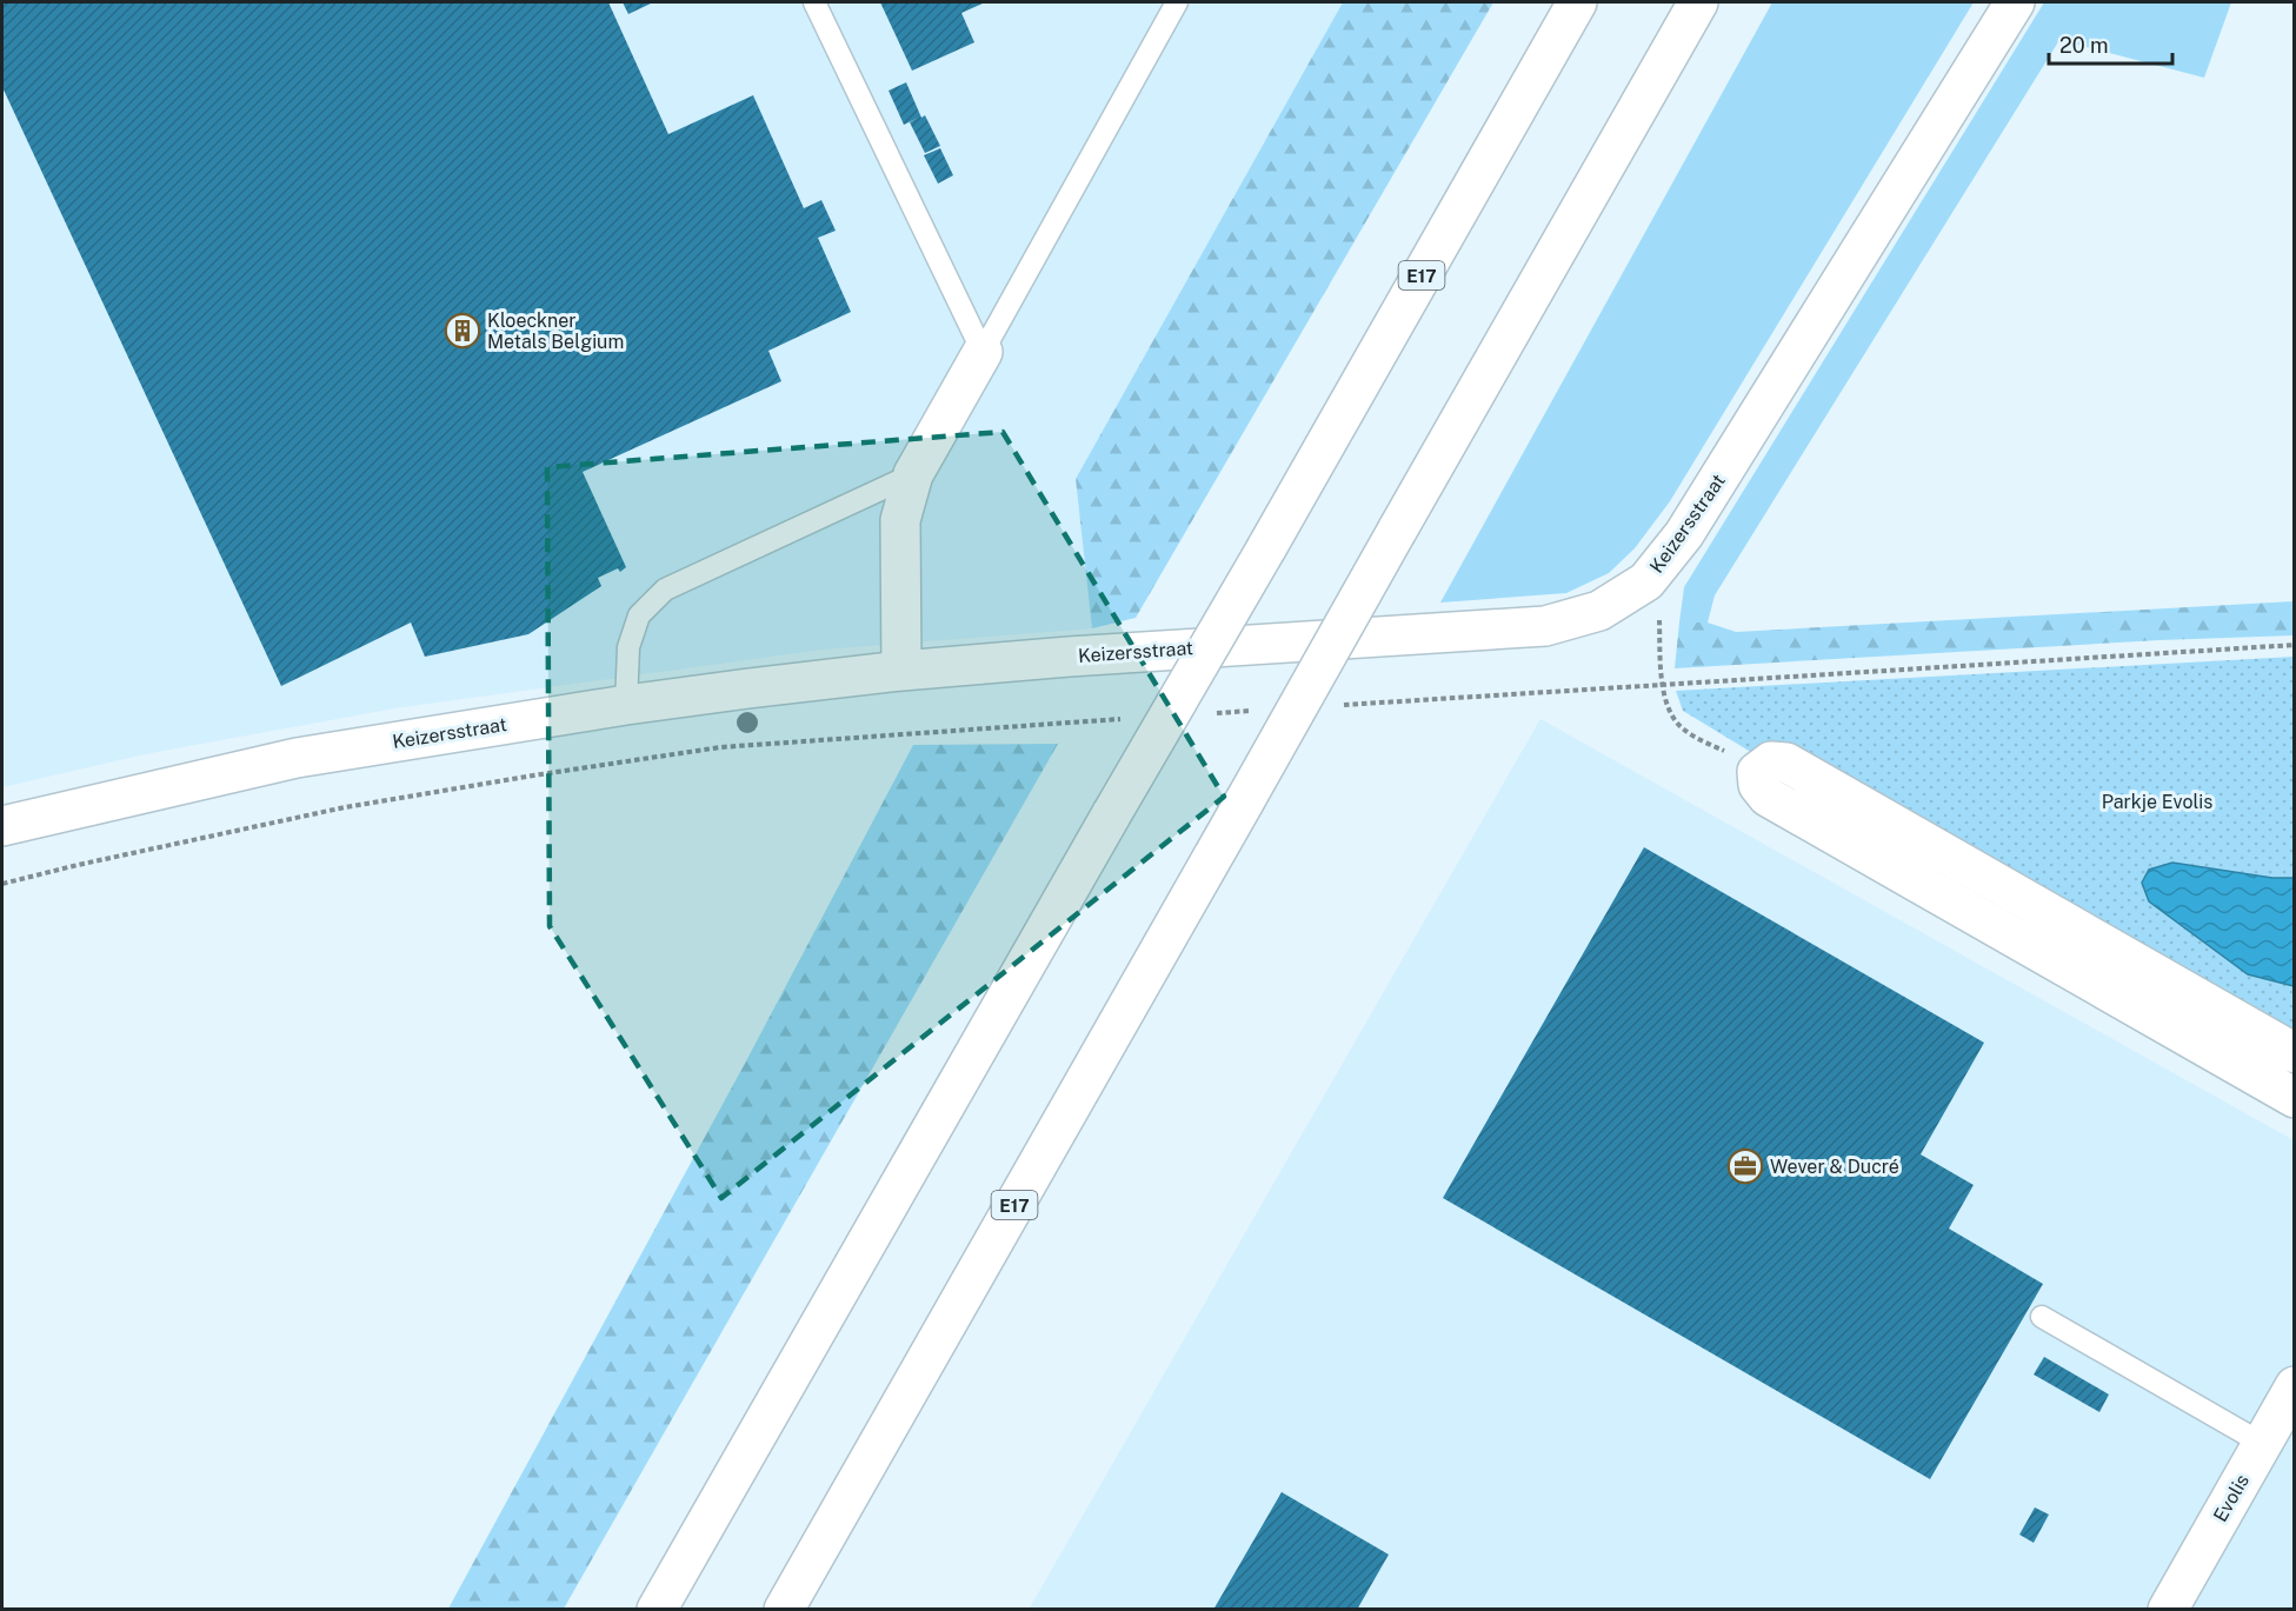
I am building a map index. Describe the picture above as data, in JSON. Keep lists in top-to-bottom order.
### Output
{
  "streets": {
    "main road": ["E17", "Keizersstraat", "Evolis"]
  },
  "parks": ["Parkje Evolis"],
  "places": {
    "building": ["Kloeckner Metals Belgium"],
    "office": ["Wever & Ducré"]
  },
  "scale_bar": "20 m"
}
